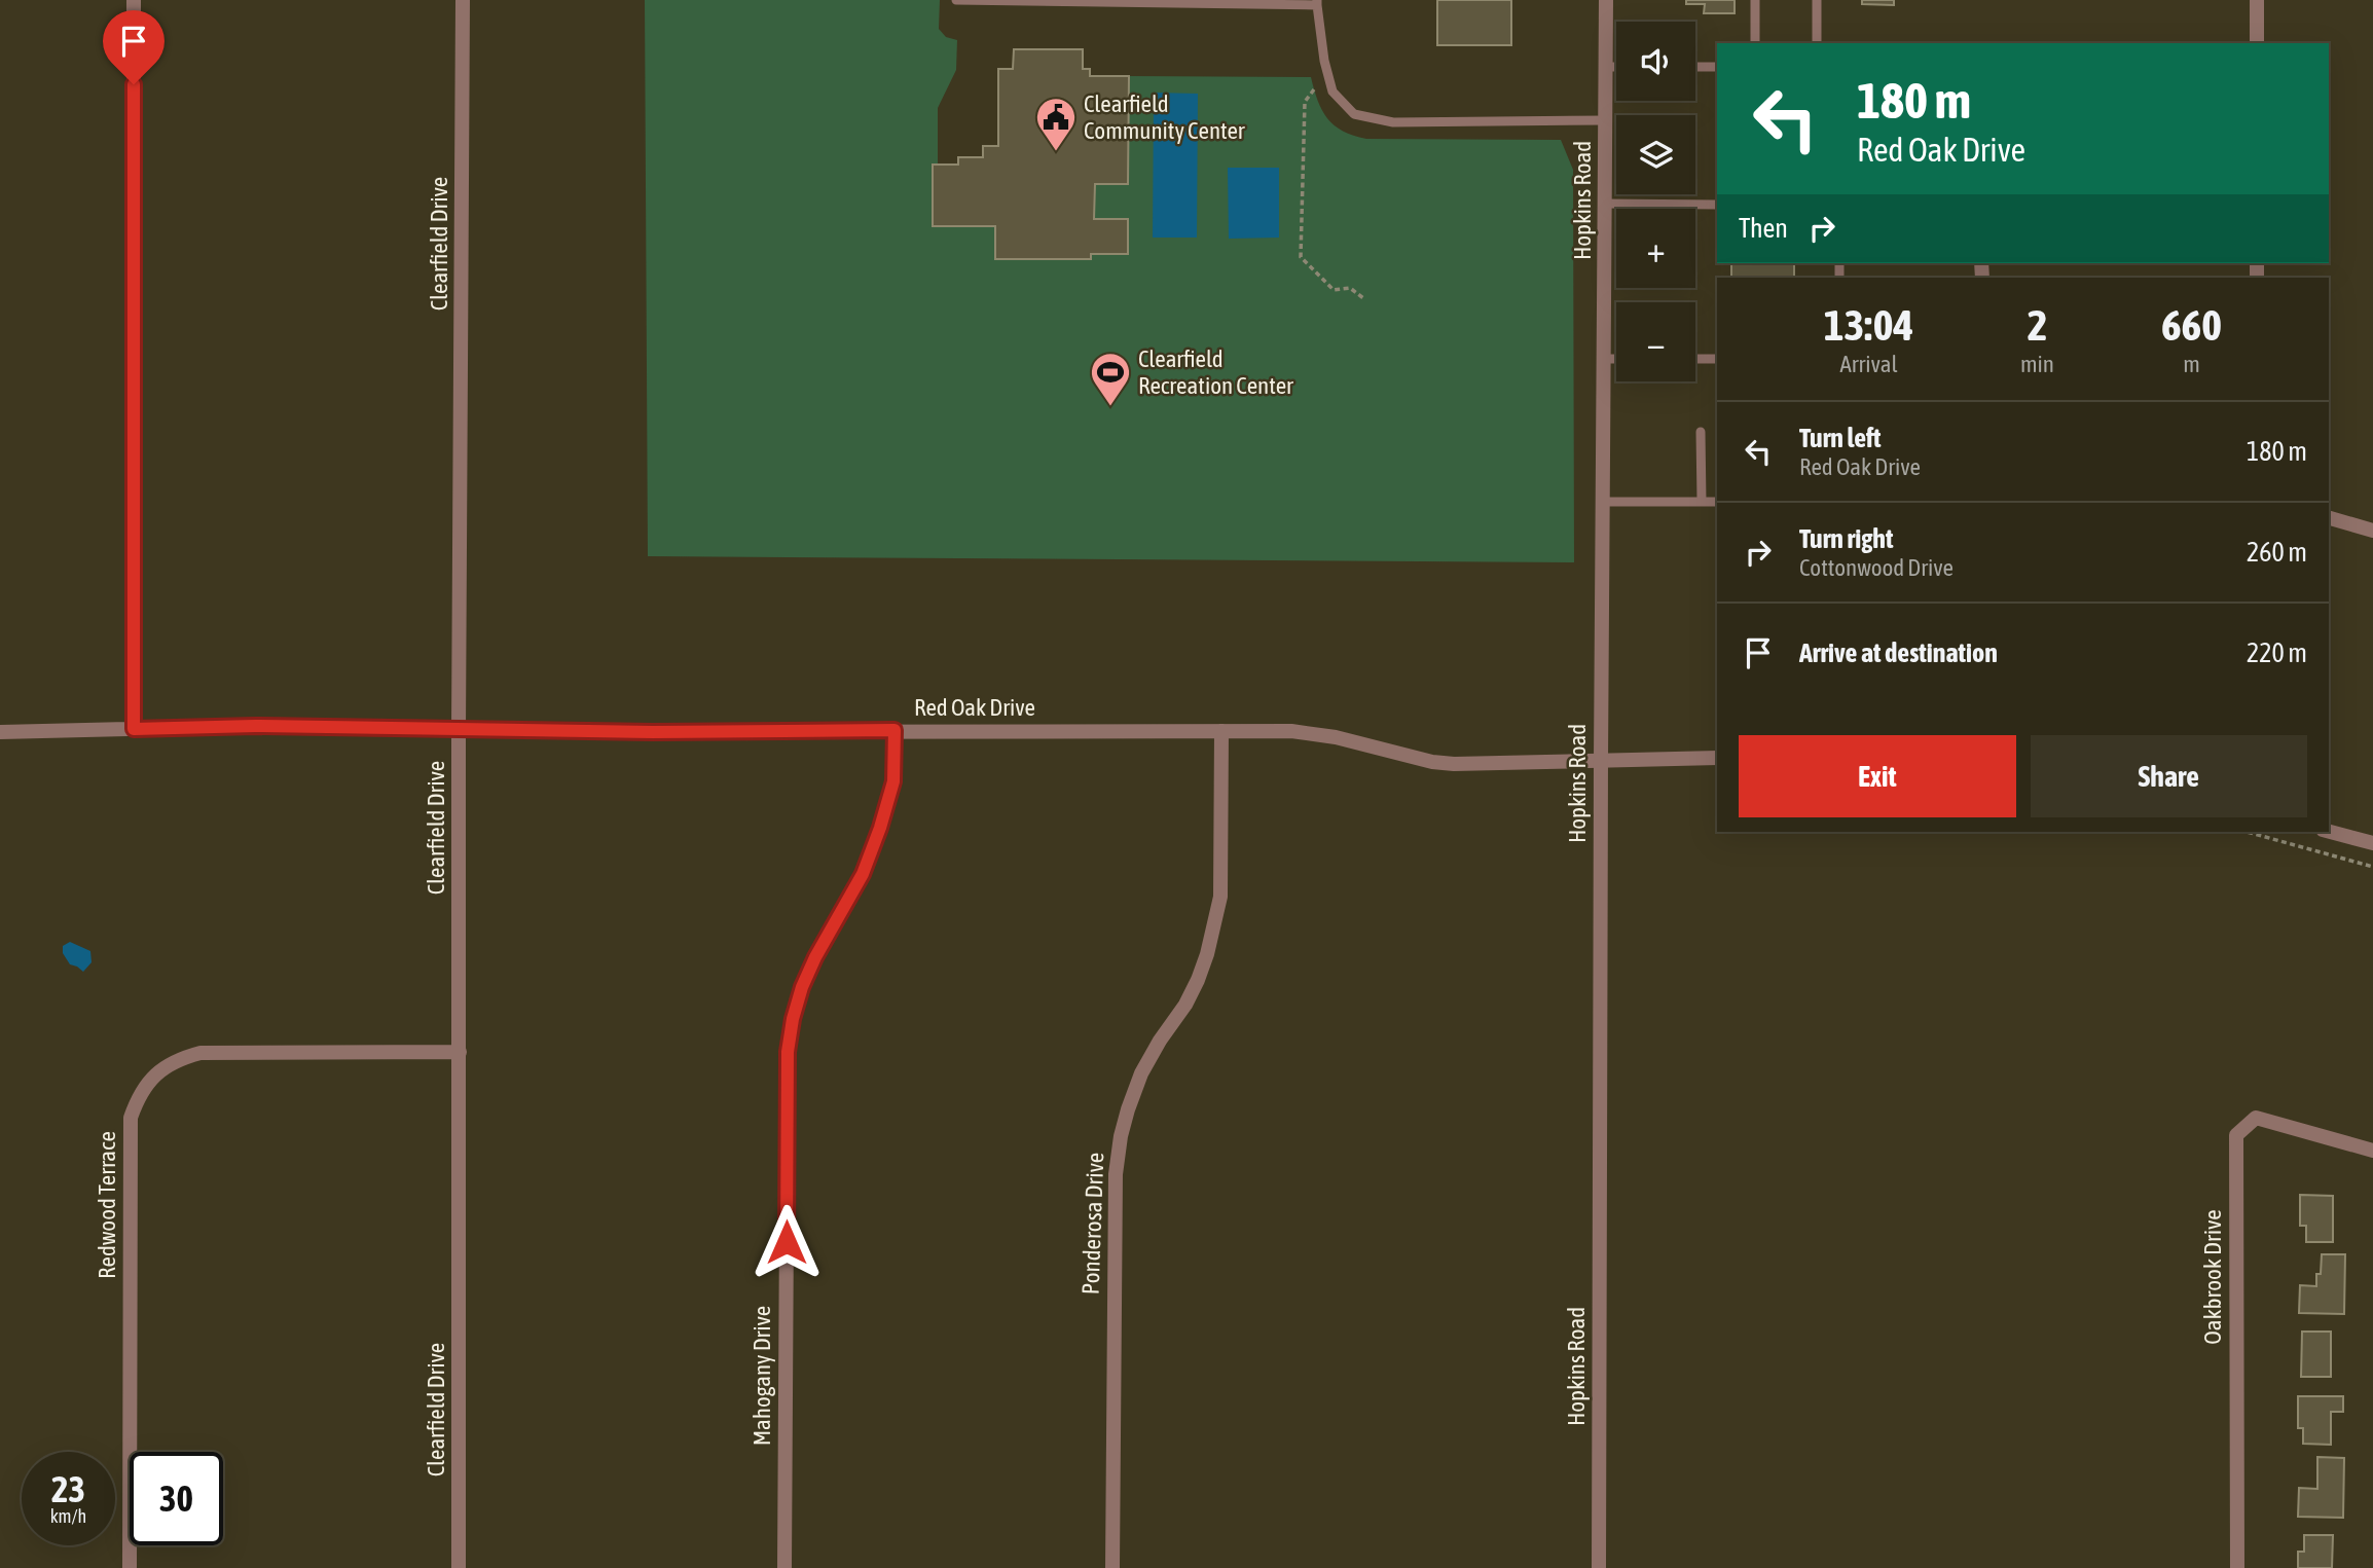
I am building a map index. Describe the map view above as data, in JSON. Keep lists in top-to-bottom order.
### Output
{
  "streets": {
    "street": [
      "Hopkins Road",
      "Clearfield Drive",
      "Red Oak Drive",
      "Redwood Terrace",
      "Ponderosa Drive",
      "Oakbrook Drive",
      "Mahogany Drive"
    ]
  },
  "crossings": [
    ["Hopkins Road", "Red Oak Drive"],
    ["Clearfield Drive", "Red Oak Drive"],
    ["Clearfield Drive", "Redwood Terrace"],
    ["Red Oak Drive", "Ponderosa Drive"],
    ["Red Oak Drive", "Mahogany Drive"]
  ],
  "places": {
    "public building": ["Clearfield Community Center"],
    "sports": ["Clearfield Recreation Center"]
  },
  "page": {
    "map_buttons": ["+", "−"],
    "turn": ["180 m", "Red Oak Drive"],
    "then": "Then",
    "eta": [
      "13:04",
      "Arrival",
      "2",
      "min",
      "660",
      "m"
    ],
    "list": [
      {
        "name": "Turn left",
        "note": "Red Oak Drive",
        "value": "180 m"
      },
      {
        "name": "Turn right",
        "note": "Cottonwood Drive",
        "value": "260 m"
      },
      {
        "name": "Arrive at destination",
        "value": "220 m"
      }
    ],
    "buttons": ["Exit", "Share"],
    "speed": "23 km/h",
    "limit": "30"
  }
}
